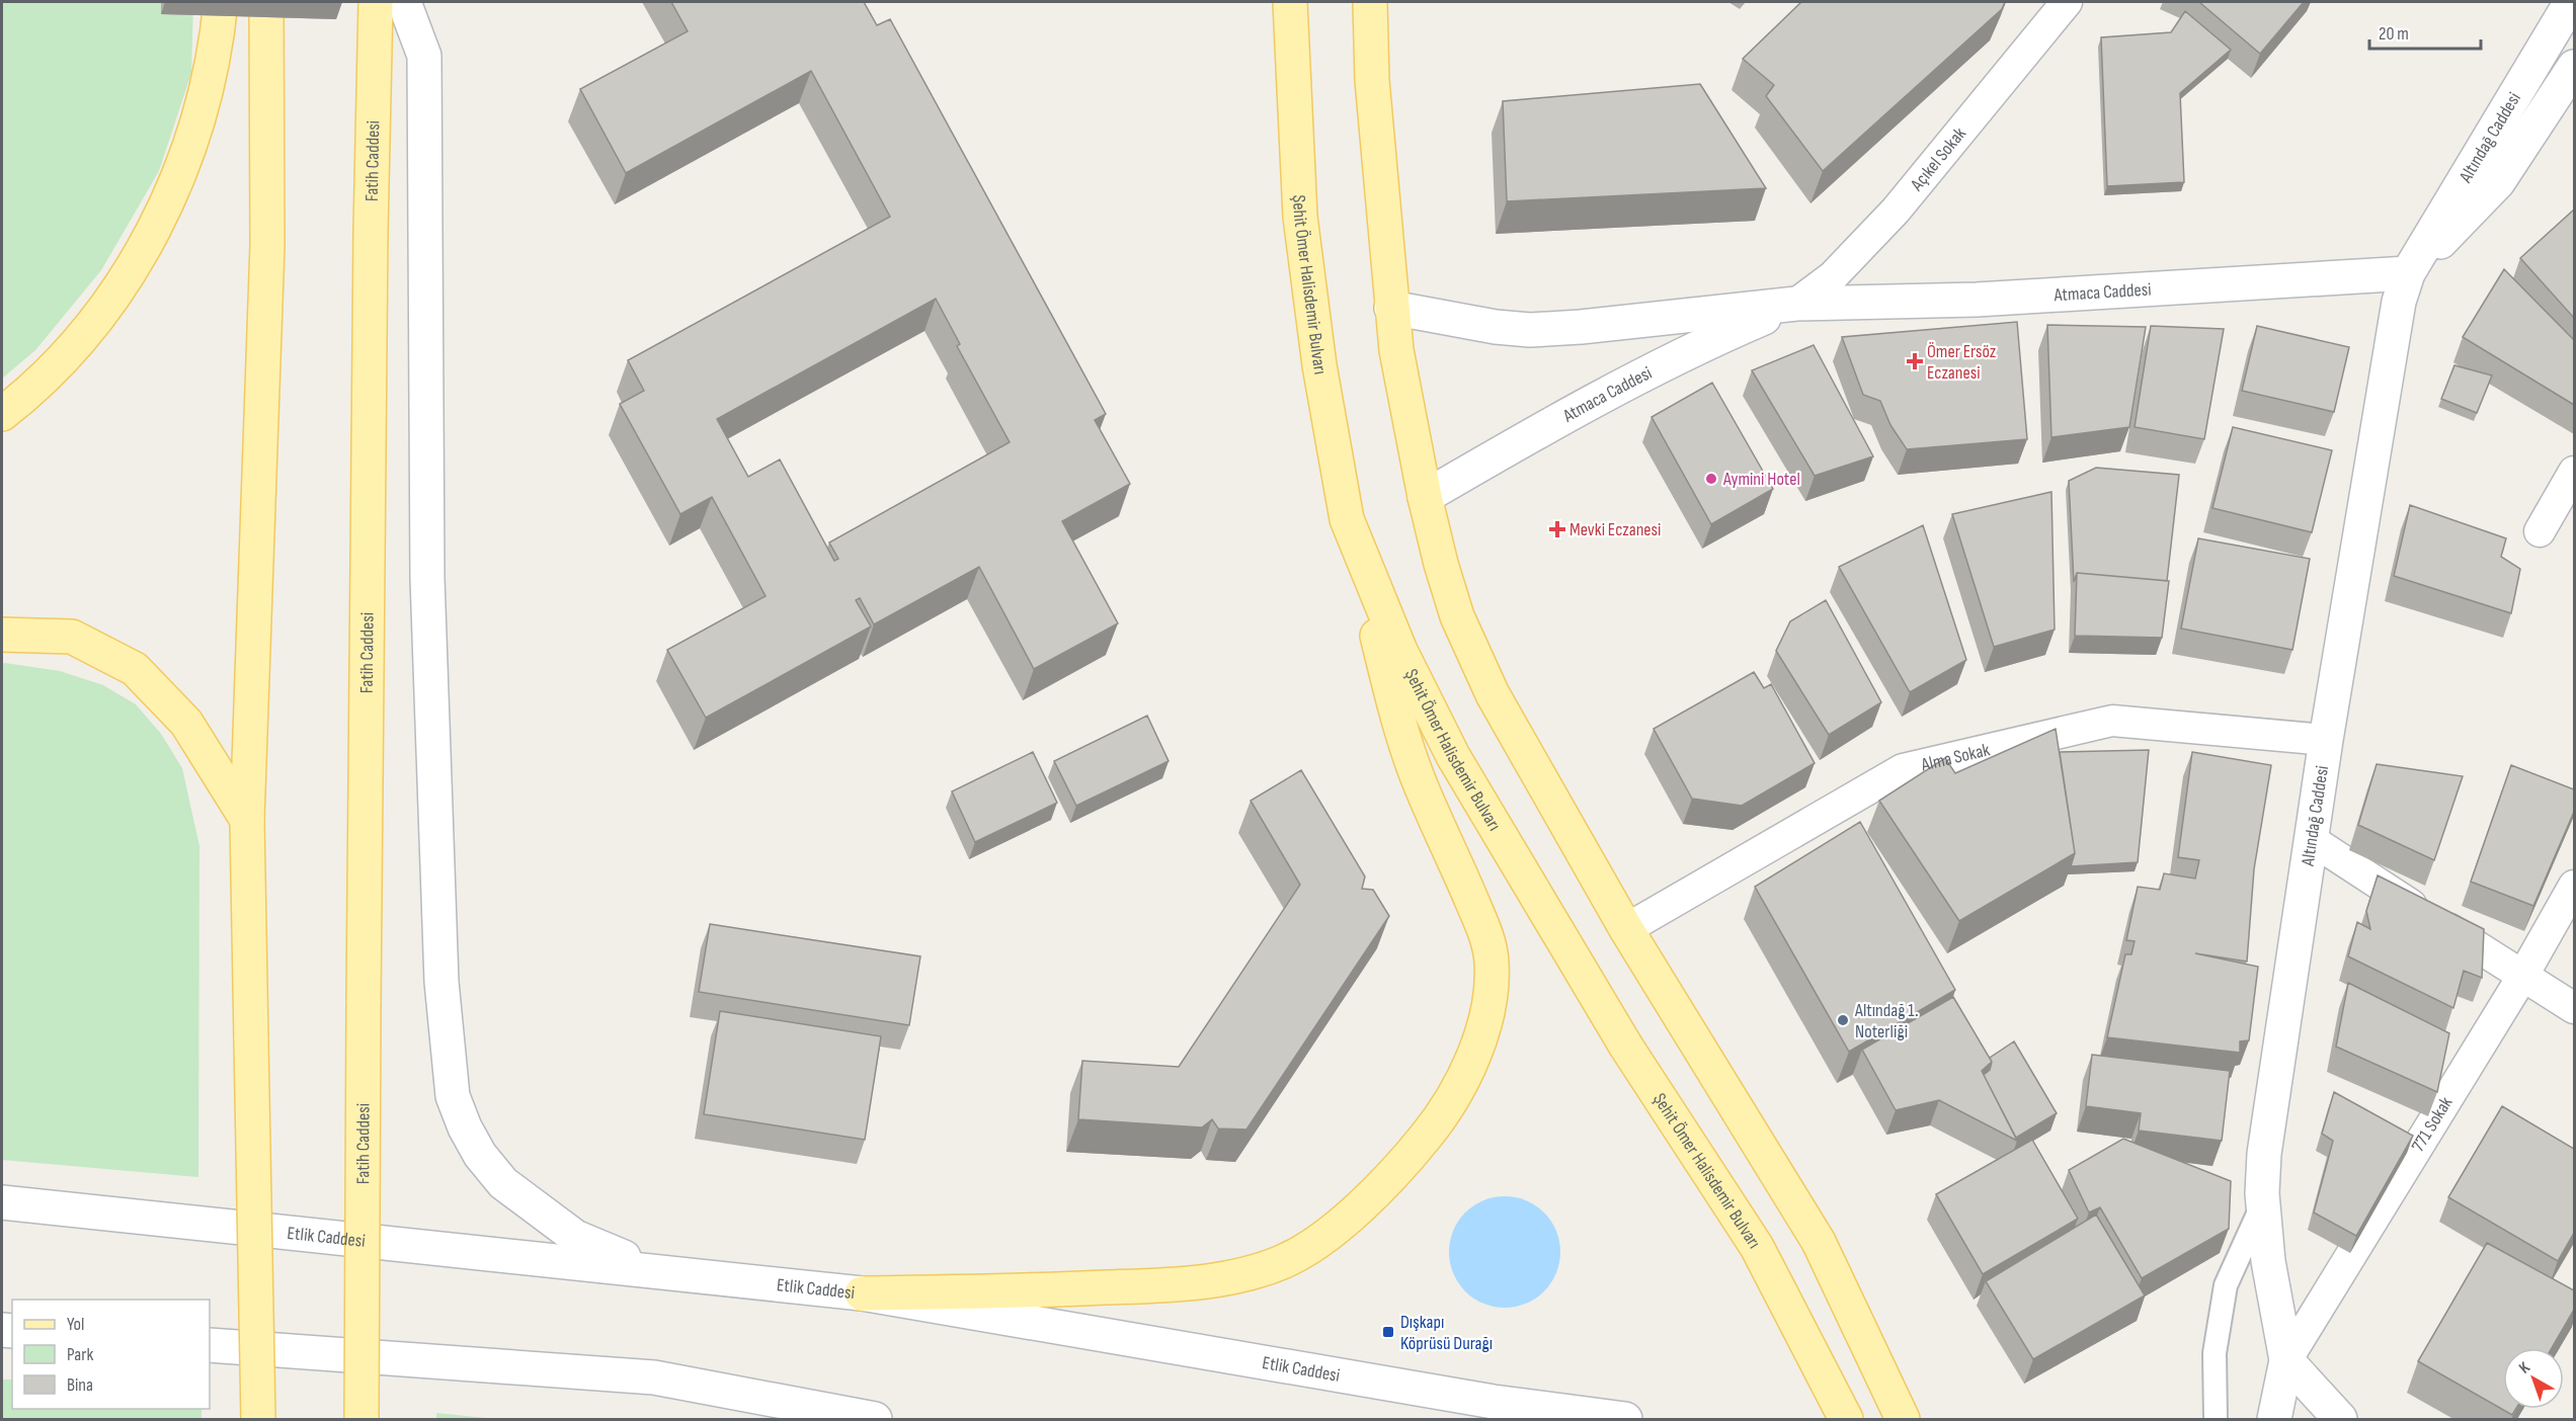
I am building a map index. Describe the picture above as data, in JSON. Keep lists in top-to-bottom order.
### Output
{
  "streets": {
    "main road": [
      "Altındağ Caddesi",
      "Fatih Caddesi",
      "Şehit Ömer Halisdemir Bulvarı",
      "Atmaca Caddesi",
      "Etlik Caddesi"
    ],
    "street": ["Açıkel Sokak", "Alma Sokak", "771 Sokak"]
  },
  "crossings": [
    ["Altındağ Caddesi", "Atmaca Caddesi"],
    ["Altındağ Caddesi", "Alma Sokak"],
    ["Altındağ Caddesi", "771 Sokak"],
    ["Açıkel Sokak", "Atmaca Caddesi"]
  ],
  "places": {
    "health": ["Ömer Ersöz Eczanesi", "Mevki Eczanesi"],
    "other": ["Aymini Hotel", "Altındağ 1. Noterliği"],
    "transit": ["Dışkapı Köprüsü Durağı"]
  },
  "legend": ["Yol", "Park", "Bina"],
  "scale_bar": "20 m",
  "north": "top left"
}
